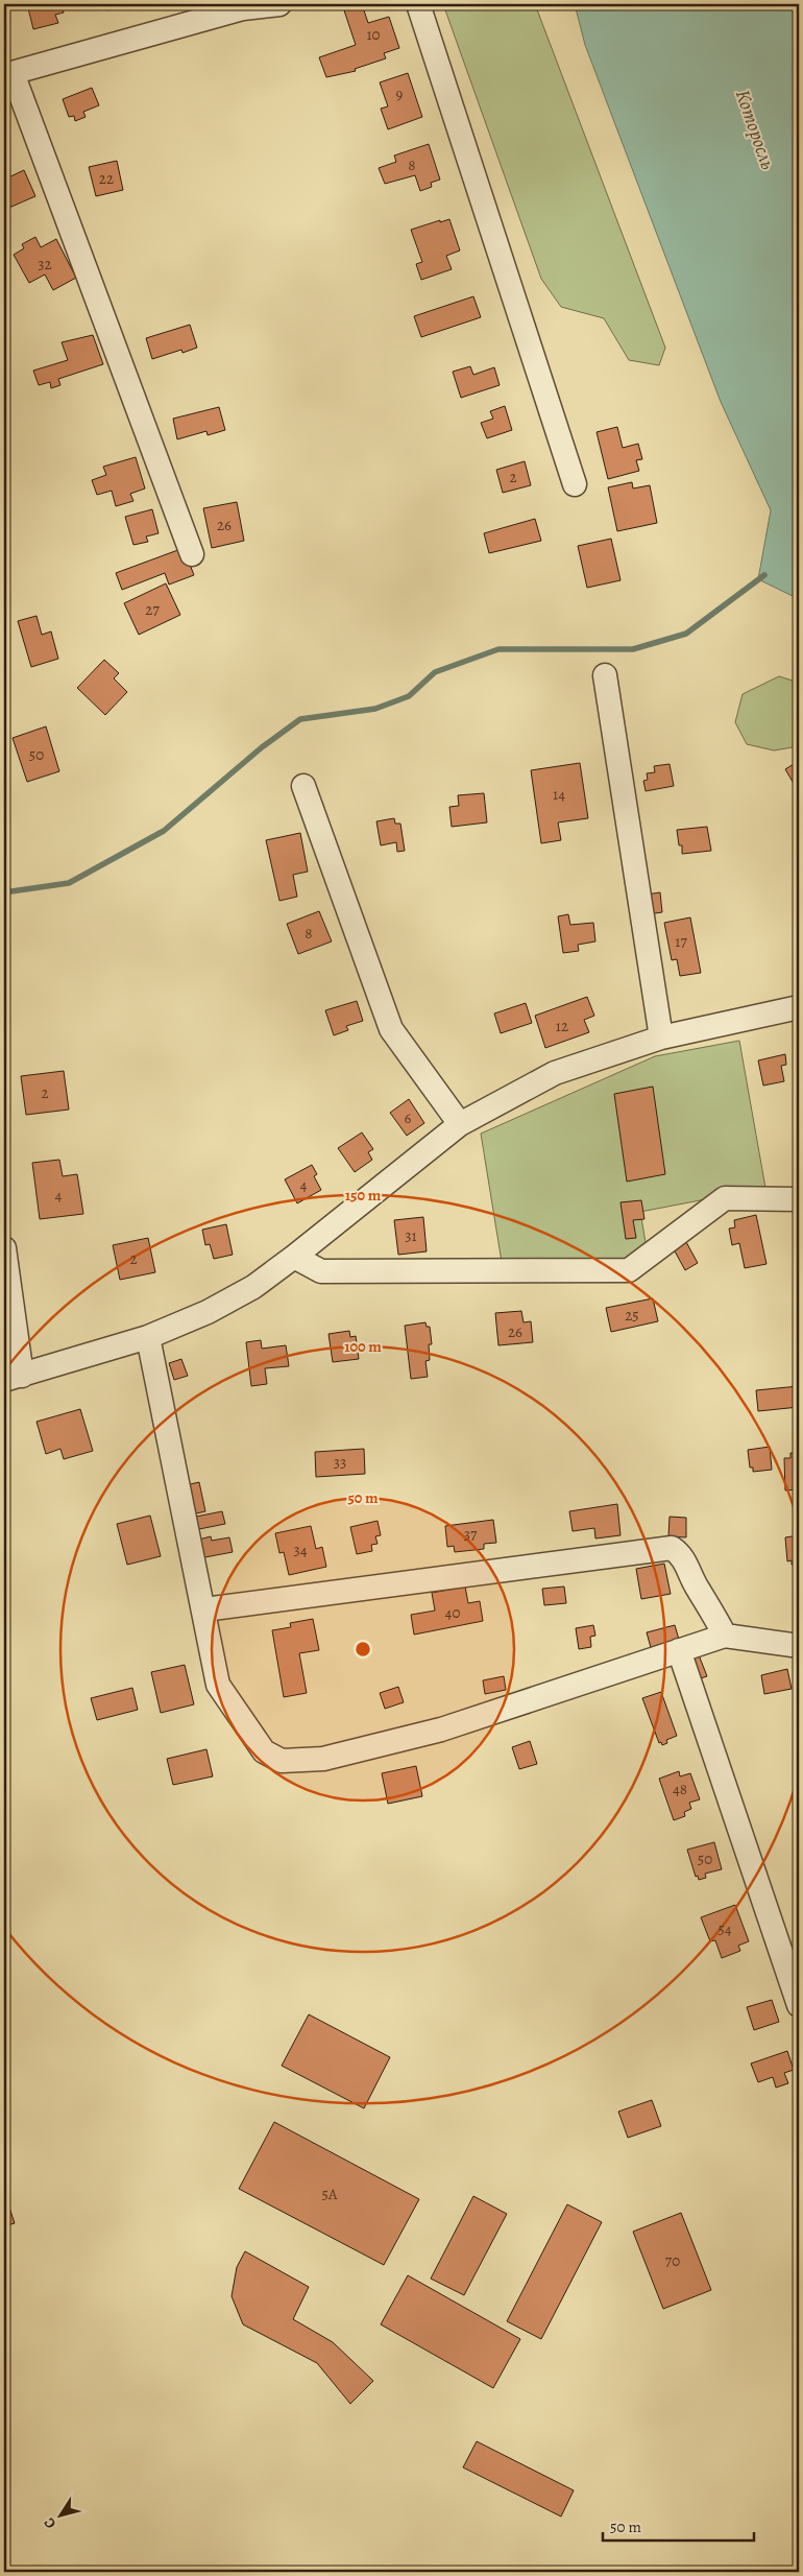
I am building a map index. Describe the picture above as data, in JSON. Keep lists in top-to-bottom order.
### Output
{
  "water": ["Которосль"],
  "house_numbers": [
    "10",
    "9",
    "8",
    "22",
    "32",
    "2",
    "26",
    "27",
    "50",
    "14",
    "8",
    "17",
    "12",
    "2",
    "6",
    "4",
    "4",
    "31",
    "2",
    "25",
    "26",
    "33",
    "37",
    "34",
    "40",
    "48",
    "50",
    "54",
    "5А",
    "70"
  ],
  "scale_bar": "50 m",
  "north": "bottom left",
  "rings": ["150 m", "100 m", "50 m"]
}
